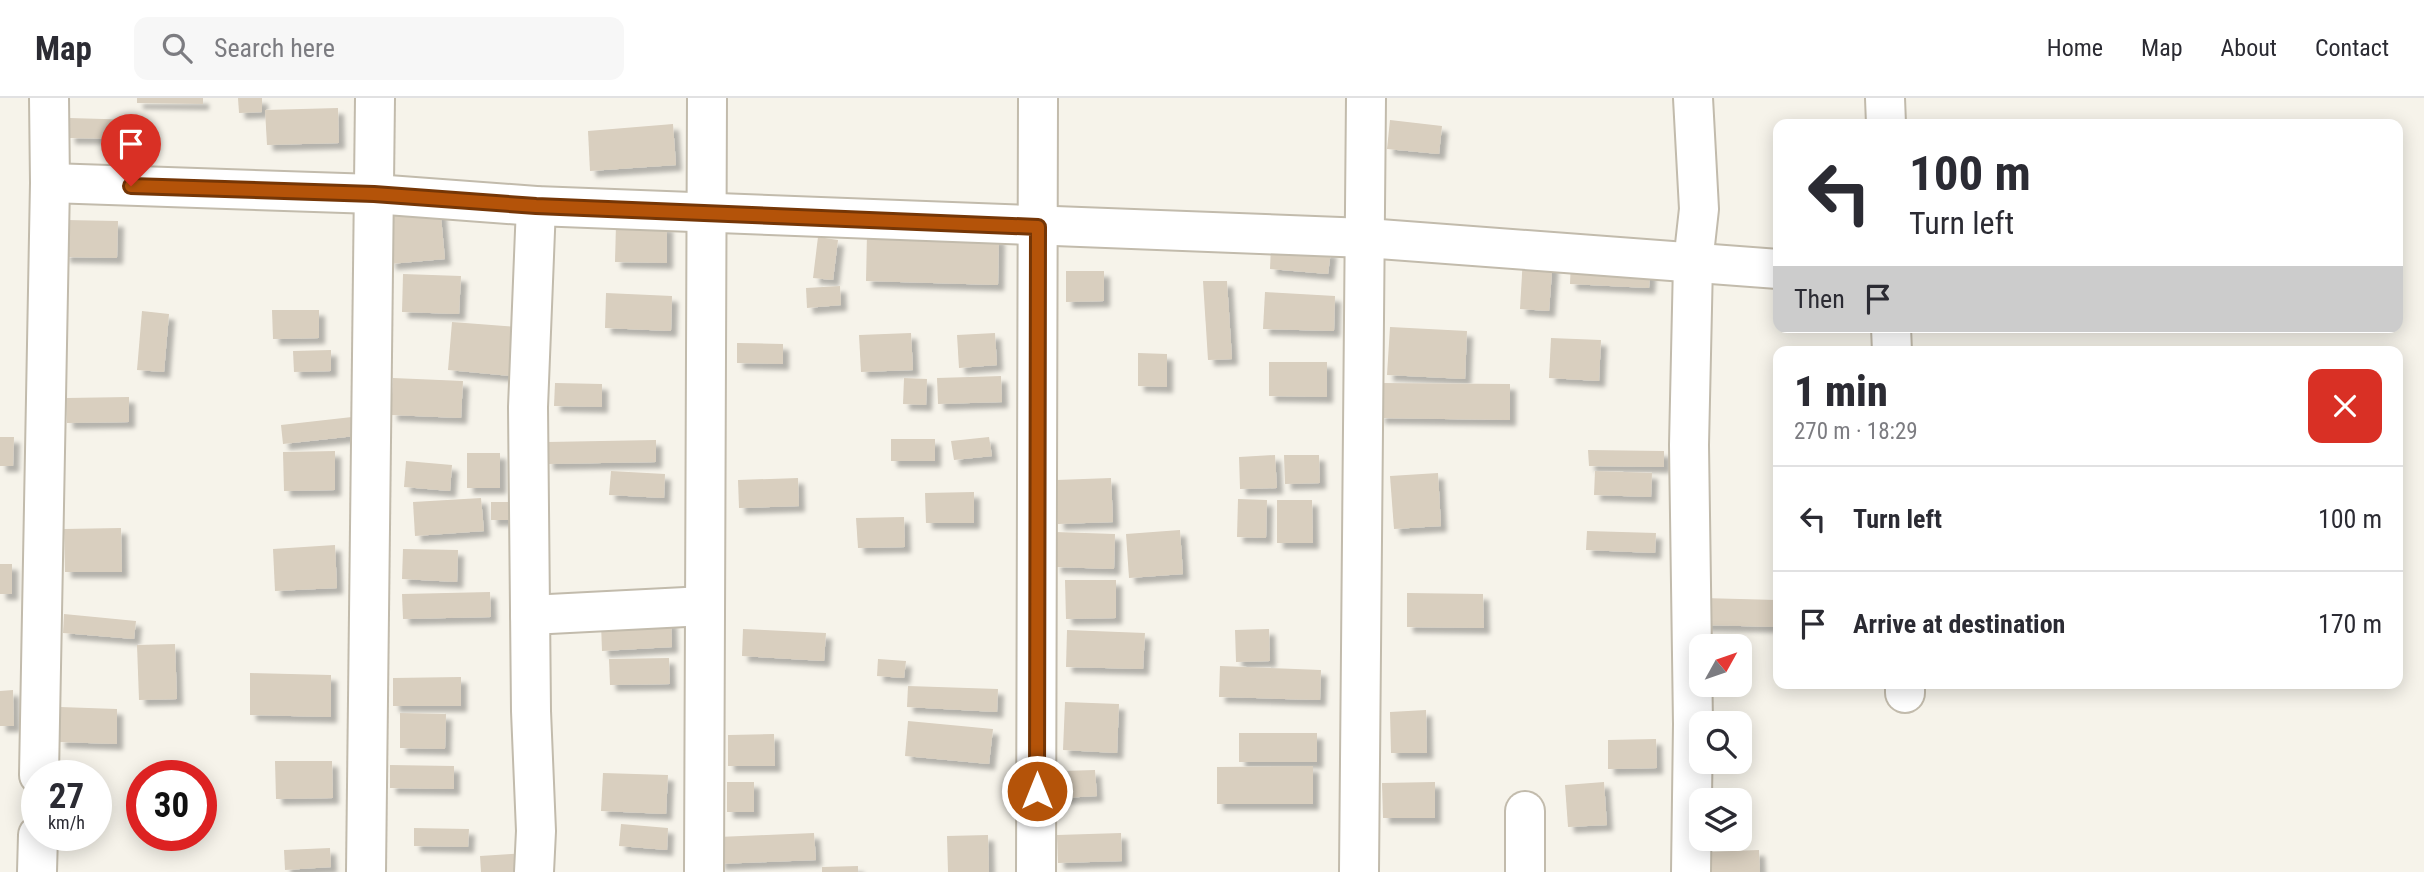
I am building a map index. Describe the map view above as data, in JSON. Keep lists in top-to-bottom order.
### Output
{
  "north": "top right",
  "page": {
    "header": "Map",
    "search": "Search here",
    "nav": [
      "Home",
      "Map",
      "About",
      "Contact"
    ],
    "turn": ["100 m", "Turn left"],
    "then": "Then",
    "heading": ["1 min", "270 m · 18:29"],
    "list": [
      {
        "name": "Turn left",
        "value": "100 m"
      },
      {
        "name": "Arrive at destination",
        "value": "170 m"
      }
    ],
    "speed": "27 km/h",
    "limit": "30"
  }
}
